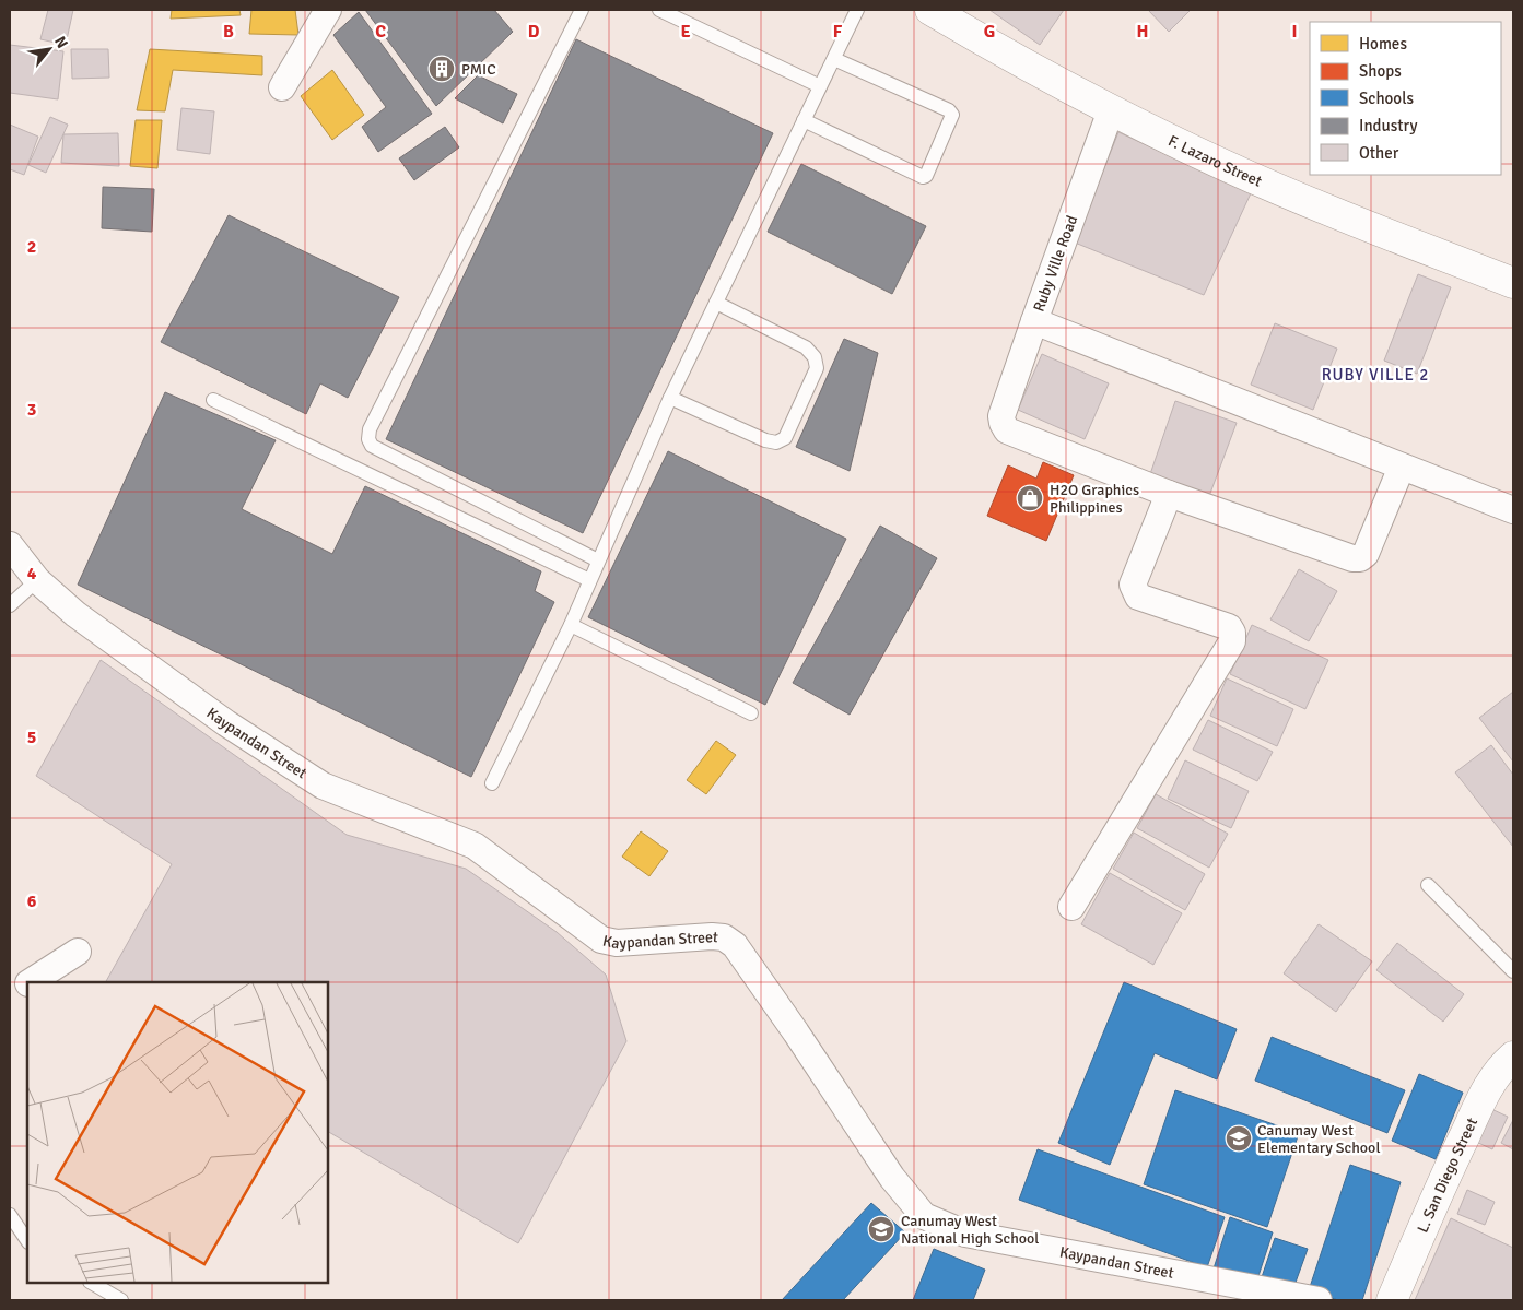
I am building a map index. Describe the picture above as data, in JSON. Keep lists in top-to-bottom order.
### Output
{
  "streets": {
    "street": [
      "F. Lazaro Street",
      "Ruby Ville Road",
      "Kaypandan Street",
      "L. San Diego Street"
    ]
  },
  "crossings": [
    ["F. Lazaro Street", "Ruby Ville Road"]
  ],
  "districts": ["RUBY VILLE 2"],
  "places": {
    "building": ["PMIC"],
    "shop": ["H2O Graphics Philippines"],
    "school or university": ["Canumay West Elementary School", "Canumay West National High School"]
  },
  "legend": [
    "Homes",
    "Shops",
    "Schools",
    "Industry",
    "Other"
  ],
  "north": "top right",
  "grid": {
    "columns": [
      "B",
      "C",
      "D",
      "E",
      "F",
      "G",
      "H",
      "I"
    ],
    "rows": [
      "2",
      "3",
      "4",
      "5",
      "6"
    ]
  }
}
